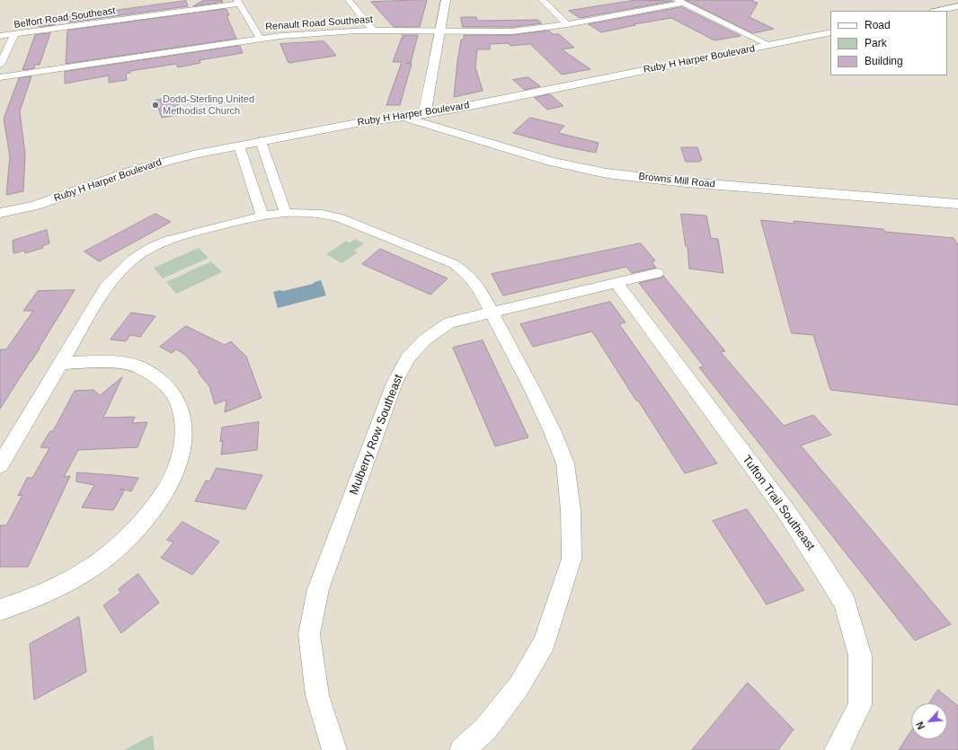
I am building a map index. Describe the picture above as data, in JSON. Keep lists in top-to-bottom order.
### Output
{
  "streets": {
    "street": [
      "Belfort Road Southeast",
      "Renault Road Southeast",
      "Ruby H Harper Boulevard",
      "Browns Mill Road",
      "Mulberry Row Southeast",
      "Tufton Trail Southeast"
    ]
  },
  "crossings": [
    ["Ruby H Harper Boulevard", "Browns Mill Road"],
    ["Mulberry Row Southeast", "Tufton Trail Southeast"]
  ],
  "places": ["Dodd-Sterling United Methodist Church"],
  "legend": ["Road", "Park", "Building"],
  "north": "bottom left"
}
